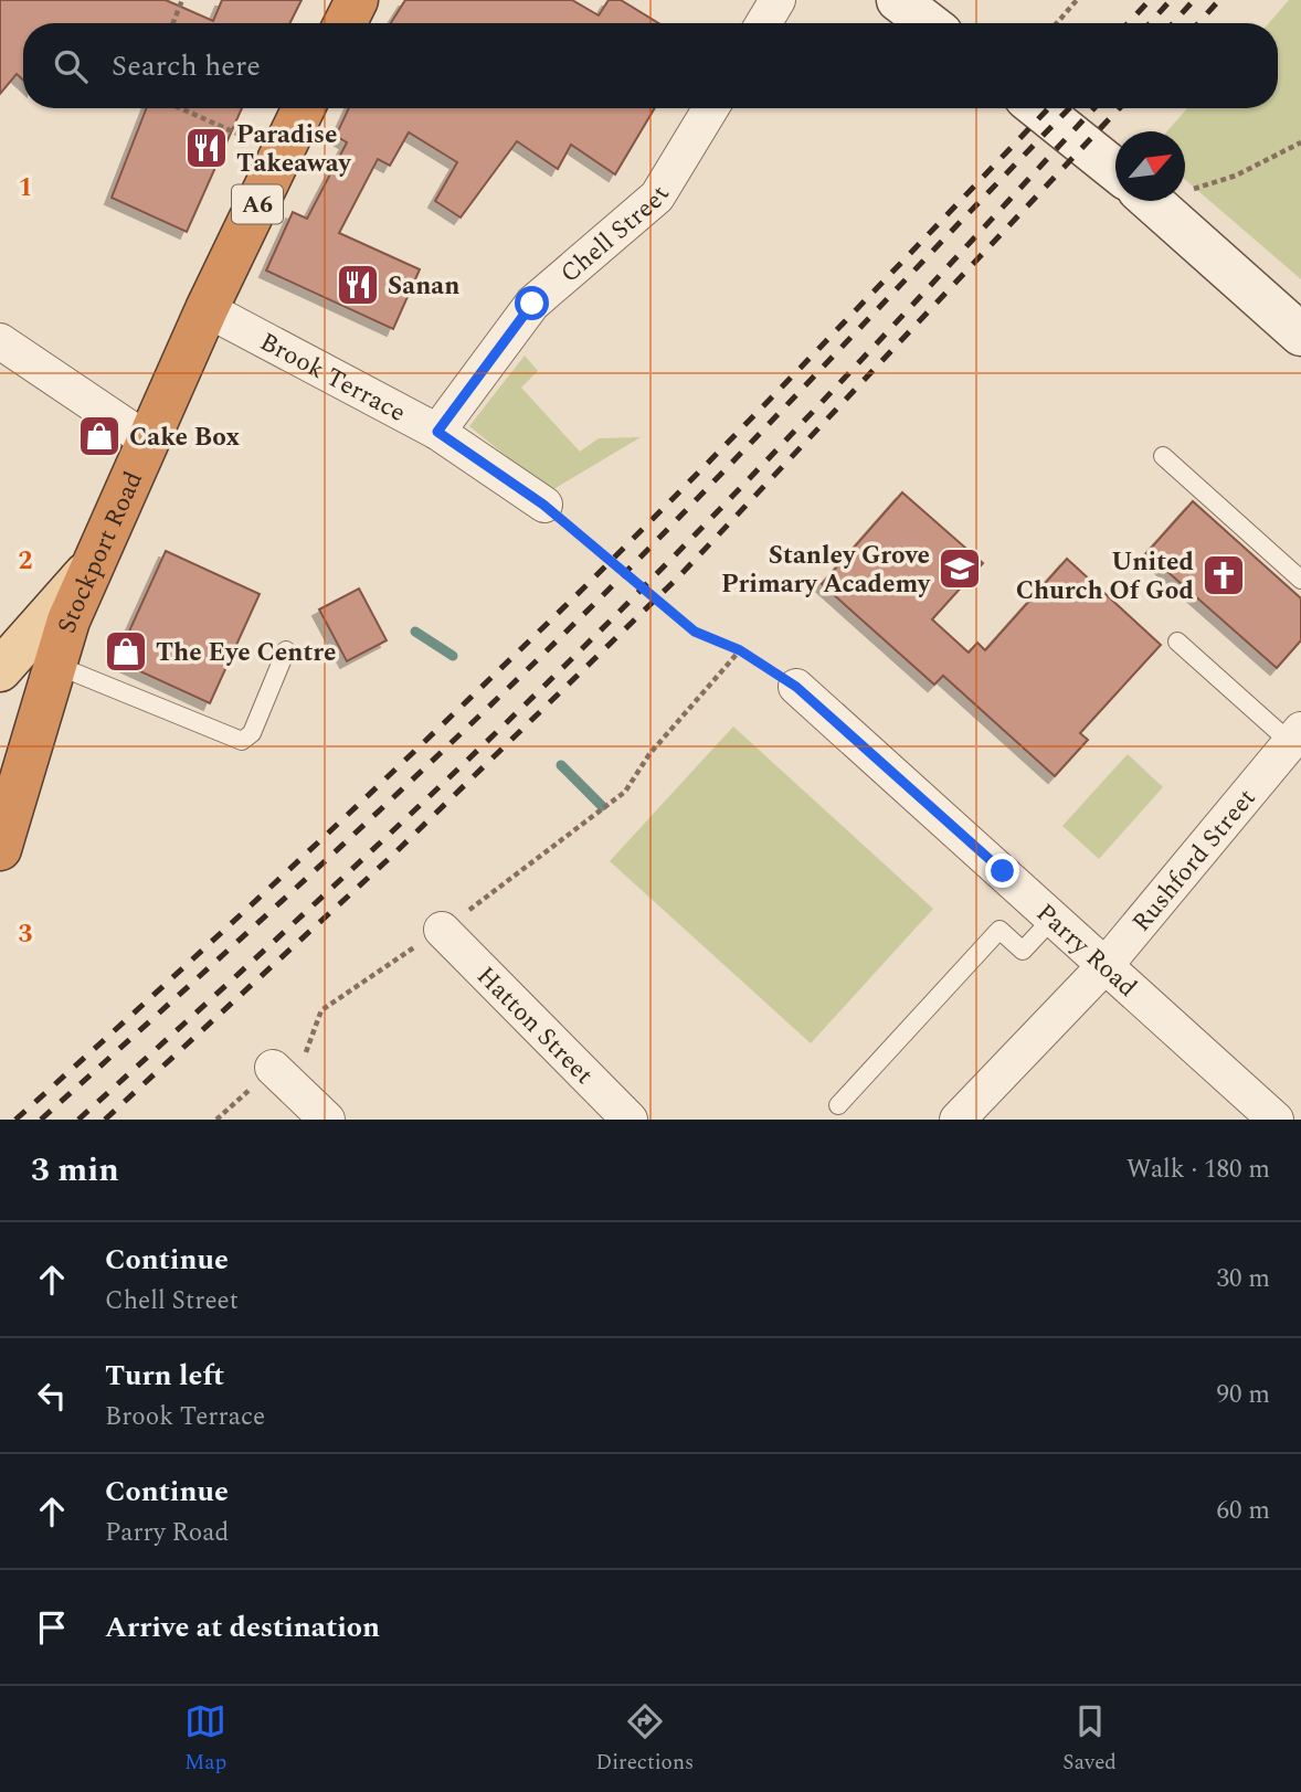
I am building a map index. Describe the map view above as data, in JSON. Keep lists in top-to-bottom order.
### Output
{
  "streets": {
    "highway": ["A6", "Stockport Road"],
    "street": [
      "Chell Street",
      "Brook Terrace",
      "Rushford Street",
      "Parry Road",
      "Hatton Street"
    ]
  },
  "crossings": [
    ["Chell Street", "Brook Terrace"],
    ["Brook Terrace", "Stockport Road"],
    ["Rushford Street", "Parry Road"]
  ],
  "places": {
    "restaurant": ["Paradise Takeaway", "Sanan"],
    "shop": ["Cake Box", "The Eye Centre"],
    "school or university": ["Stanley Grove Primary Academy"],
    "church": ["United Church Of God"]
  },
  "north": "top right",
  "page": {
    "search": "Search here",
    "heading": ["3 min", "Walk · 180 m"],
    "list": [
      ["Continue", "Chell Street", "30 m"],
      ["Turn left", "Brook Terrace", "90 m"],
      ["Continue", "Parry Road", "60 m"],
      "Arrive at destination"
    ],
    "nav": ["Map", "Directions", "Saved"]
  },
  "grid": {
    "rows": ["1", "2", "3"]
  }
}
